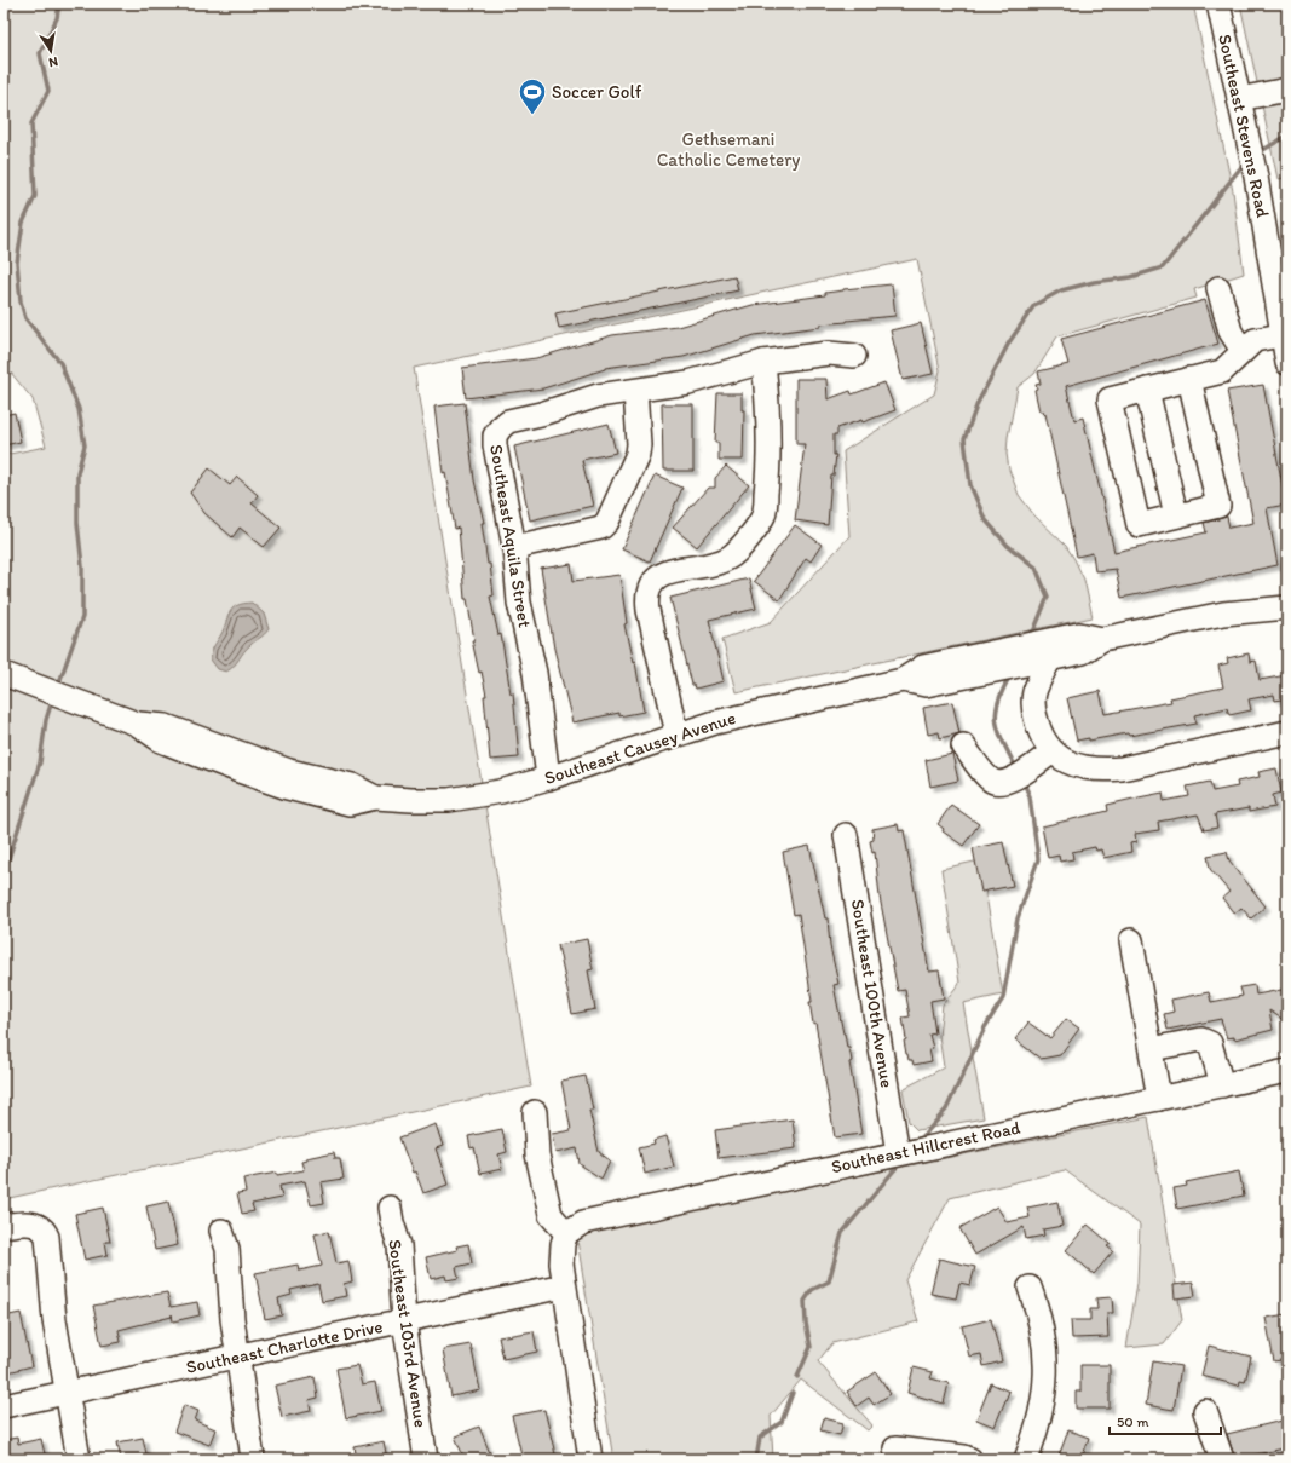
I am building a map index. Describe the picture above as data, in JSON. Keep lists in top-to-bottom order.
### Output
{
  "streets": {
    "street": [
      "Southeast Stevens Road",
      "Southeast Aquila Street",
      "Southeast Causey Avenue",
      "Southeast 100th Avenue",
      "Southeast Hillcrest Road",
      "Southeast 103rd Avenue",
      "Southeast Charlotte Drive"
    ]
  },
  "crossings": [
    ["Southeast Aquila Street", "Southeast Causey Avenue"],
    ["Southeast 100th Avenue", "Southeast Hillcrest Road"],
    ["Southeast 103rd Avenue", "Southeast Charlotte Drive"]
  ],
  "parks": ["Gethsemani Catholic Cemetery"],
  "places": {
    "sports": ["Soccer Golf"]
  },
  "scale_bar": "50 m",
  "north": "bottom"
}
